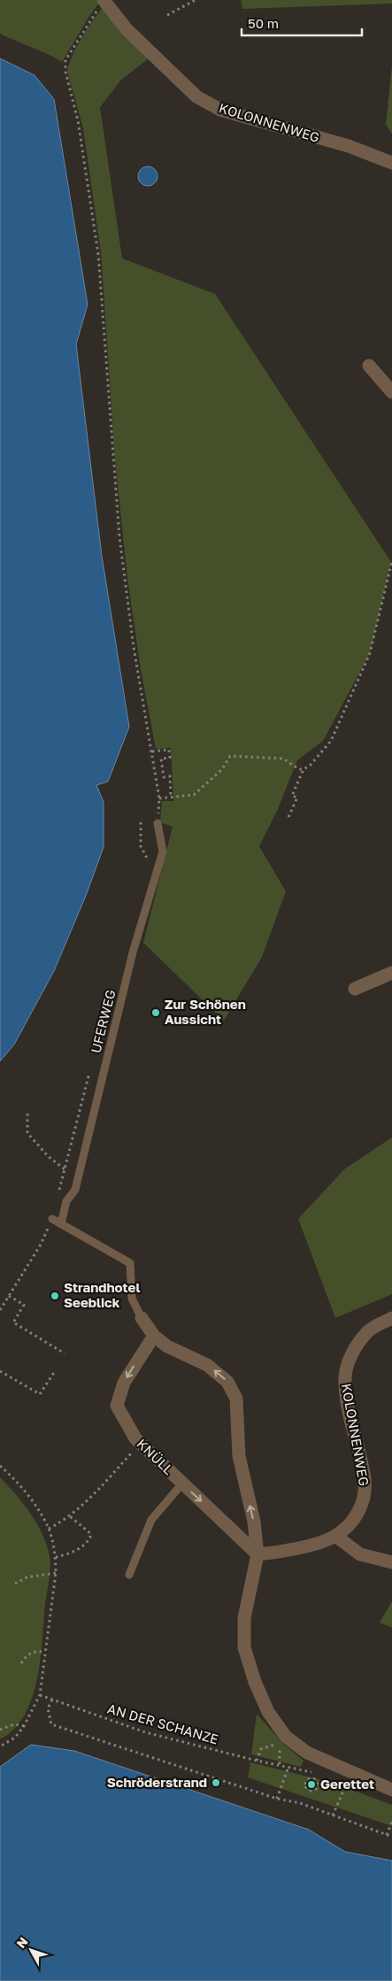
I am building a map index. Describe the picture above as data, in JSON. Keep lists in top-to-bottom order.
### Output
{
  "streets": {
    "street": ["KOLONNENWEG", "KNÜLL"],
    "lane": ["UFERWEG"],
    "path": ["AN DER SCHANZE"]
  },
  "crossings": [
    ["KOLONNENWEG", "KNÜLL"]
  ],
  "places": [
    "Zur Schönen Aussicht",
    "Strandhotel Seeblick",
    "Schröderstrand",
    "Gerettet"
  ],
  "scale_bar": "50 m",
  "north": "top left"
}
